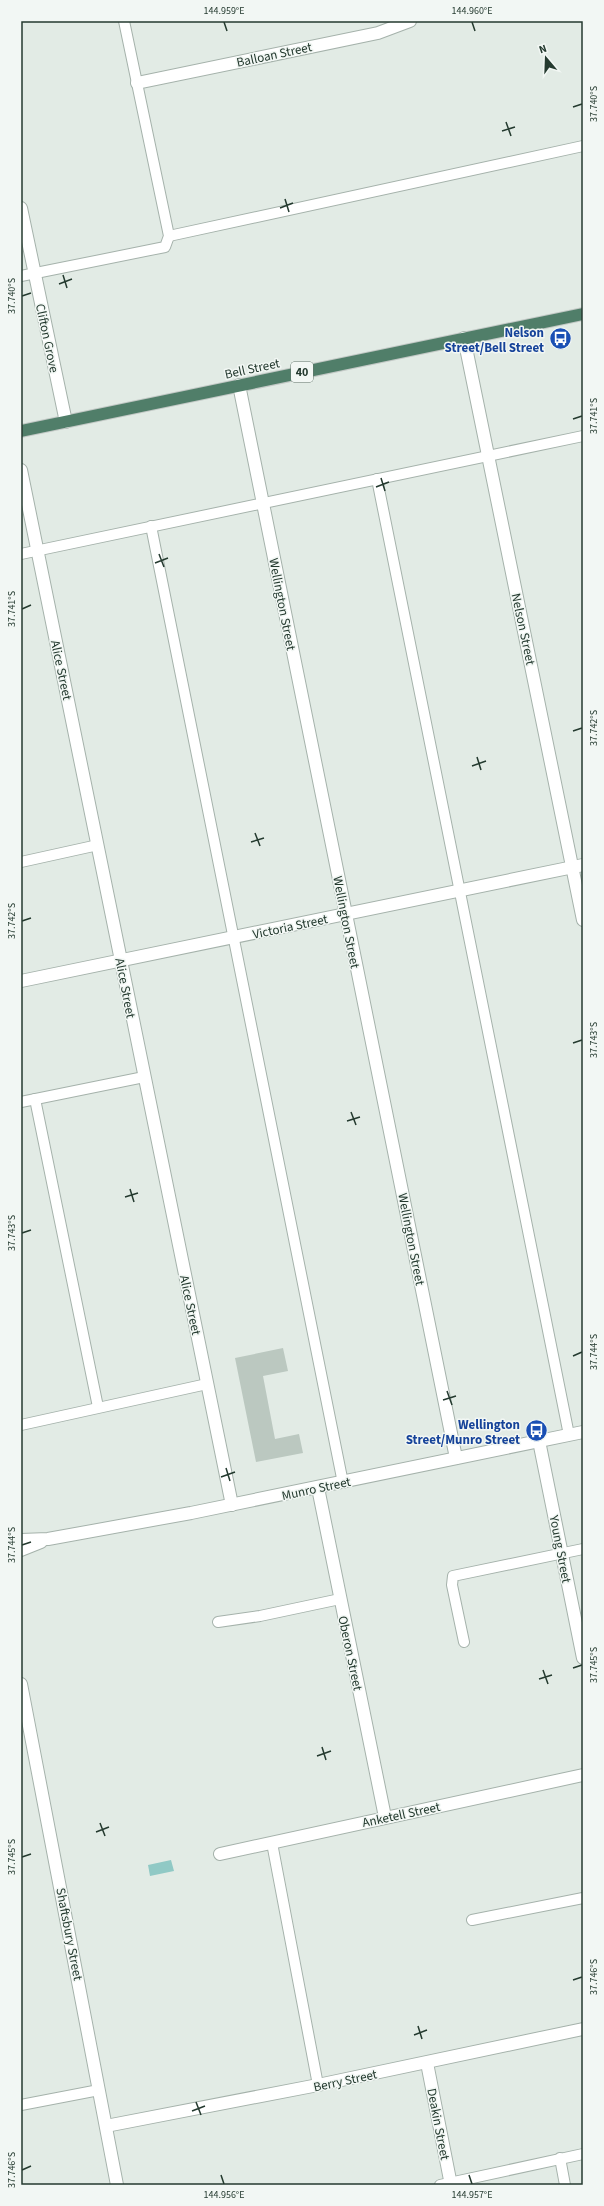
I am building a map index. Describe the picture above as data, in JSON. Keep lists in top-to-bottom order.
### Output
{
  "streets": {
    "highway": ["Bell Street", "40"],
    "street": [
      "Balloan Street",
      "Clifton Grove",
      "Wellington Street",
      "Nelson Street",
      "Alice Street",
      "Victoria Street",
      "Munro Street",
      "Young Street",
      "Oberon Street",
      "Anketell Street",
      "Shaftsbury Street",
      "Berry Street",
      "Deakin Street"
    ]
  },
  "crossings": [
    ["Clifton Grove", "Bell Street"],
    ["Bell Street", "Wellington Street"],
    ["Bell Street", "Nelson Street"],
    ["Wellington Street", "Victoria Street"],
    ["Wellington Street", "Munro Street"],
    ["Nelson Street", "Victoria Street"],
    ["Alice Street", "Victoria Street"],
    ["Alice Street", "Munro Street"],
    ["Munro Street", "Young Street"],
    ["Munro Street", "Oberon Street"],
    ["Oberon Street", "Anketell Street"],
    ["Shaftsbury Street", "Berry Street"],
    ["Berry Street", "Deakin Street"]
  ],
  "places": {
    "bus stop": ["Nelson Street/Bell Street", "Wellington Street/Munro Street"]
  },
  "north": "top",
  "coordinates": [
    "144.959°E",
    "144.960°E",
    "37.740°S",
    "37.741°S",
    "37.742°S",
    "37.743°S",
    "37.744°S",
    "37.745°S",
    "37.746°S",
    "144.956°E",
    "144.957°E"
  ]
}
